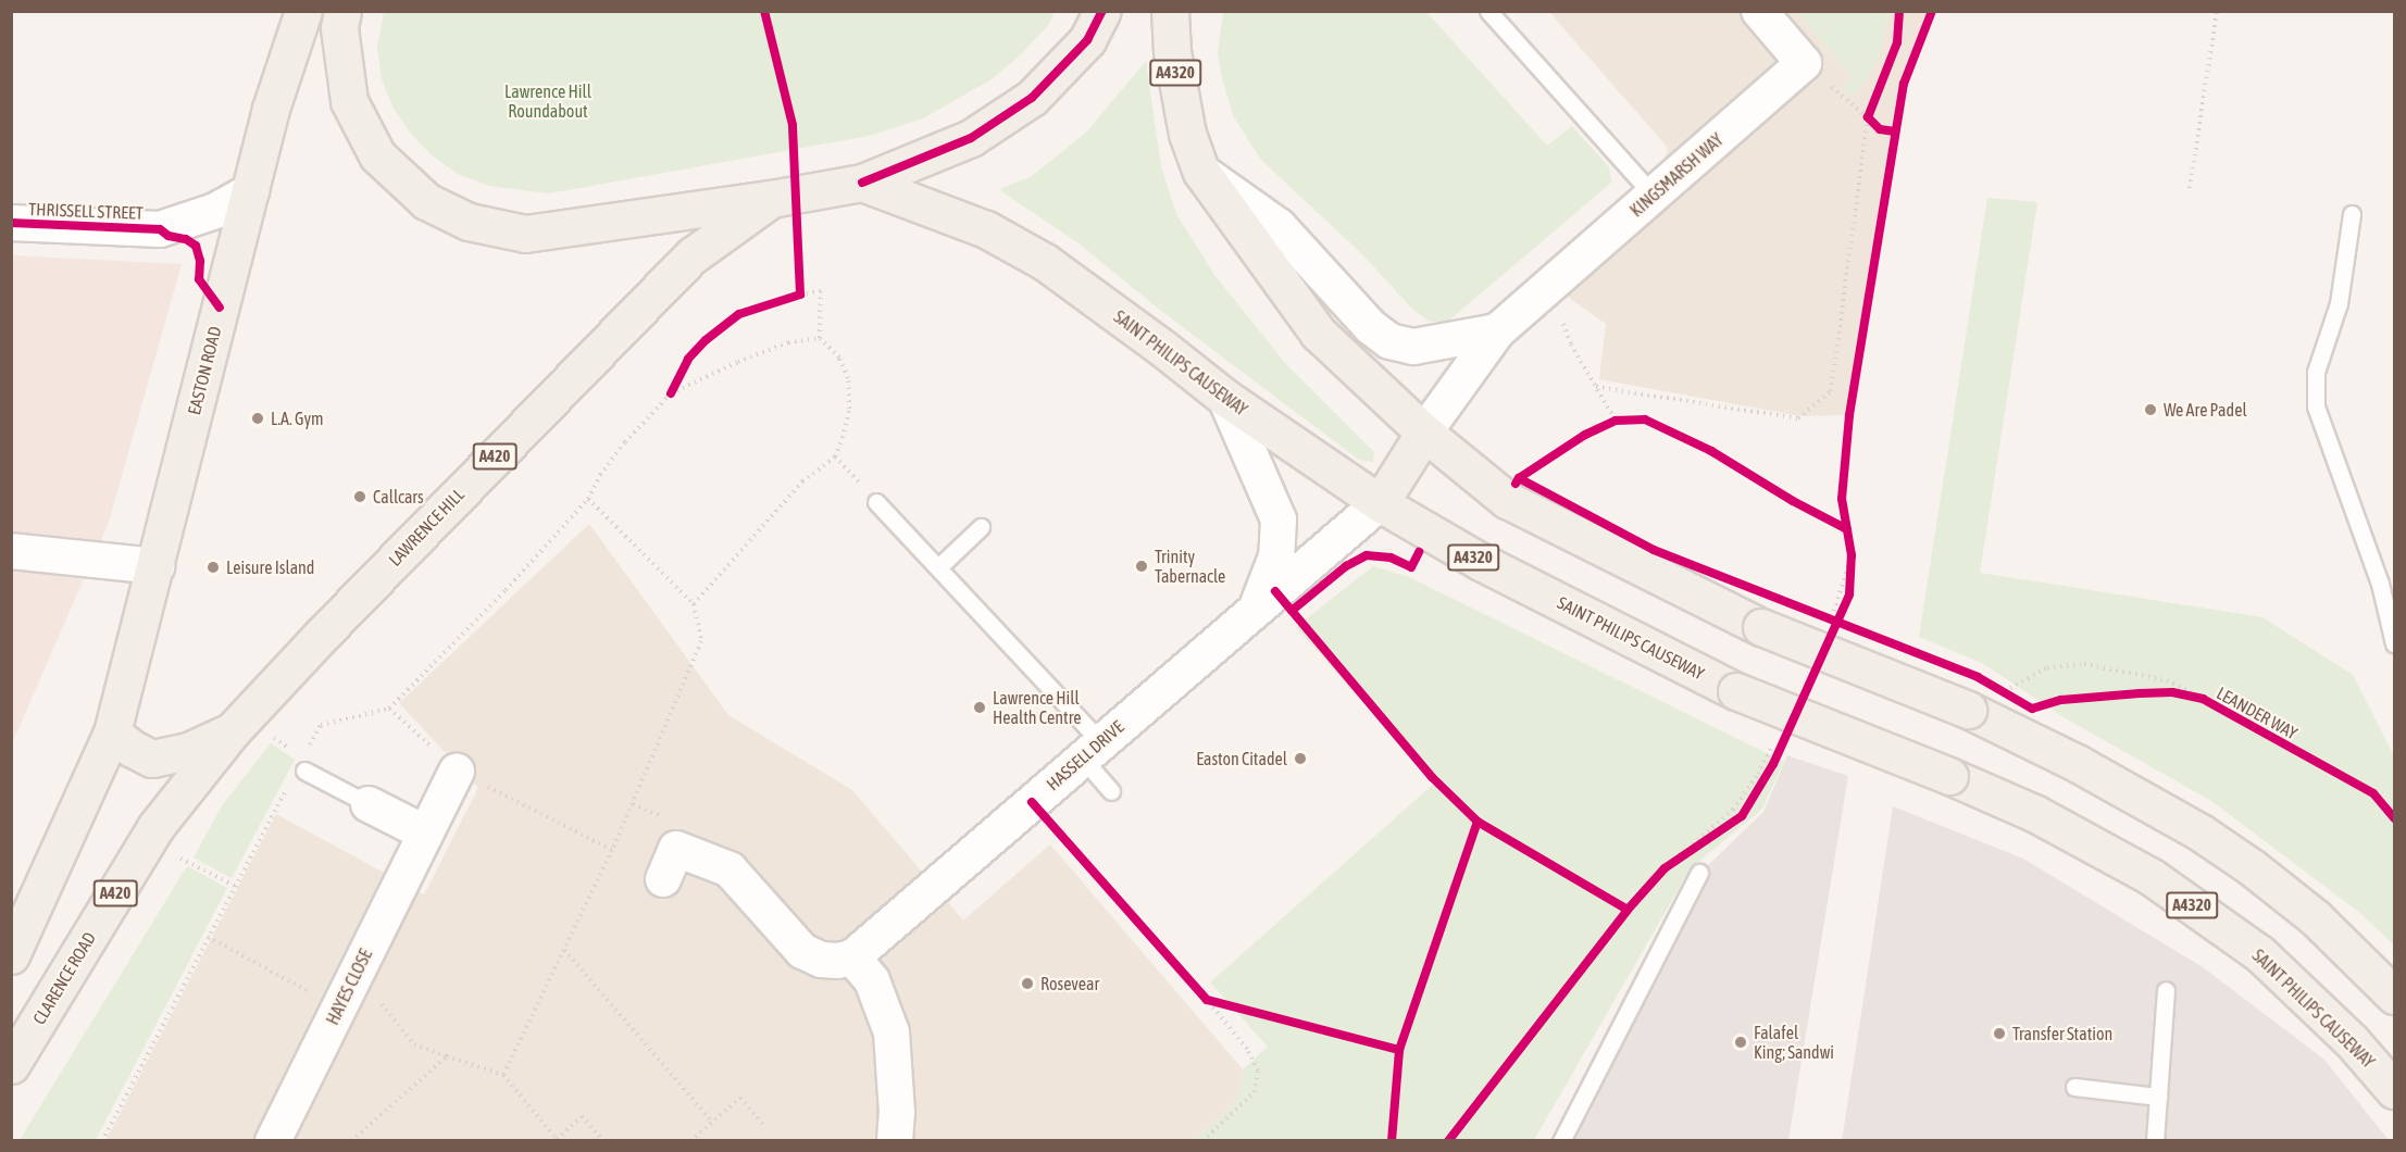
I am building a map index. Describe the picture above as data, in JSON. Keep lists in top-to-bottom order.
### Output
{
  "streets": {
    "main road": [
      "A4320",
      "SAINT PHILIPS CAUSEWAY",
      "EASTON ROAD",
      "A420",
      "LAWRENCE HILL",
      "CLARENCE ROAD"
    ],
    "street": [
      "KINGSMARSH WAY",
      "THRISSELL STREET",
      "HASSELL DRIVE",
      "HAYES CLOSE"
    ],
    "cycle path": ["LEANDER WAY"]
  },
  "crossings": [
    ["A4320", "KINGSMARSH WAY"],
    ["THRISSELL STREET", "EASTON ROAD"],
    ["SAINT PHILIPS CAUSEWAY", "A420"],
    ["SAINT PHILIPS CAUSEWAY", "HASSELL DRIVE"],
    ["A420", "LAWRENCE HILL"],
    ["LAWRENCE HILL", "CLARENCE ROAD"]
  ],
  "parks": ["Lawrence Hill Roundabout"],
  "places": [
    "We Are Padel",
    "L.A. Gym",
    "Callcars",
    "Trinity Tabernacle",
    "Leisure Island",
    "Lawrence Hill Health Centre",
    "Easton Citadel",
    "Rosevear",
    "Transfer Station",
    "Falafel King; Sandwi"
  ]
}
